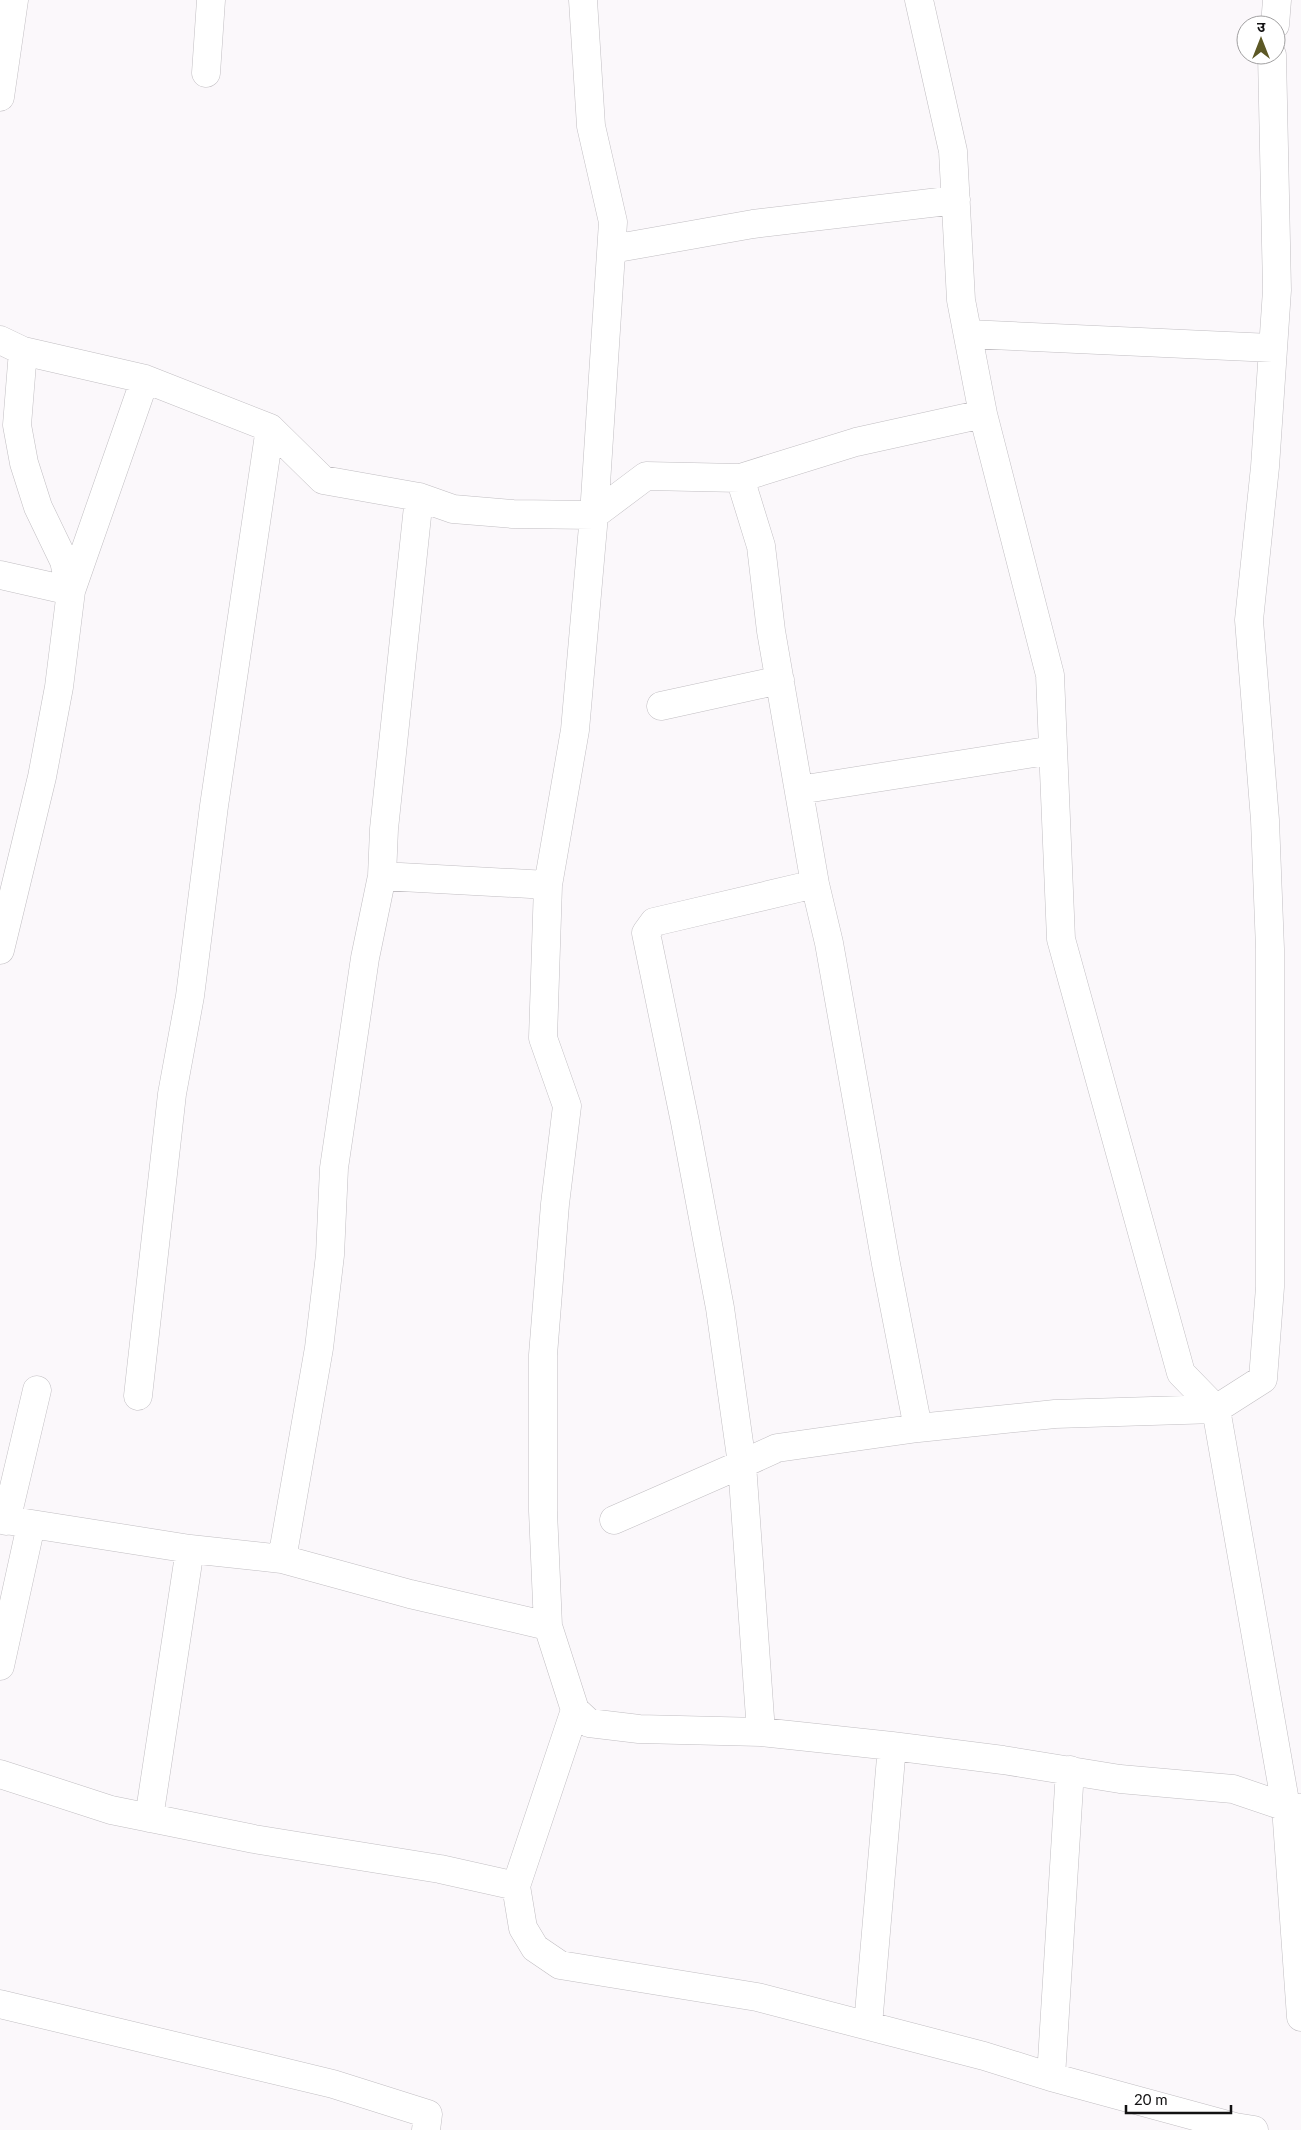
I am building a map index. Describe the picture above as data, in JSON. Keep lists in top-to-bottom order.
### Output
{
  "scale_bar": "20 m",
  "north": "top"
}
